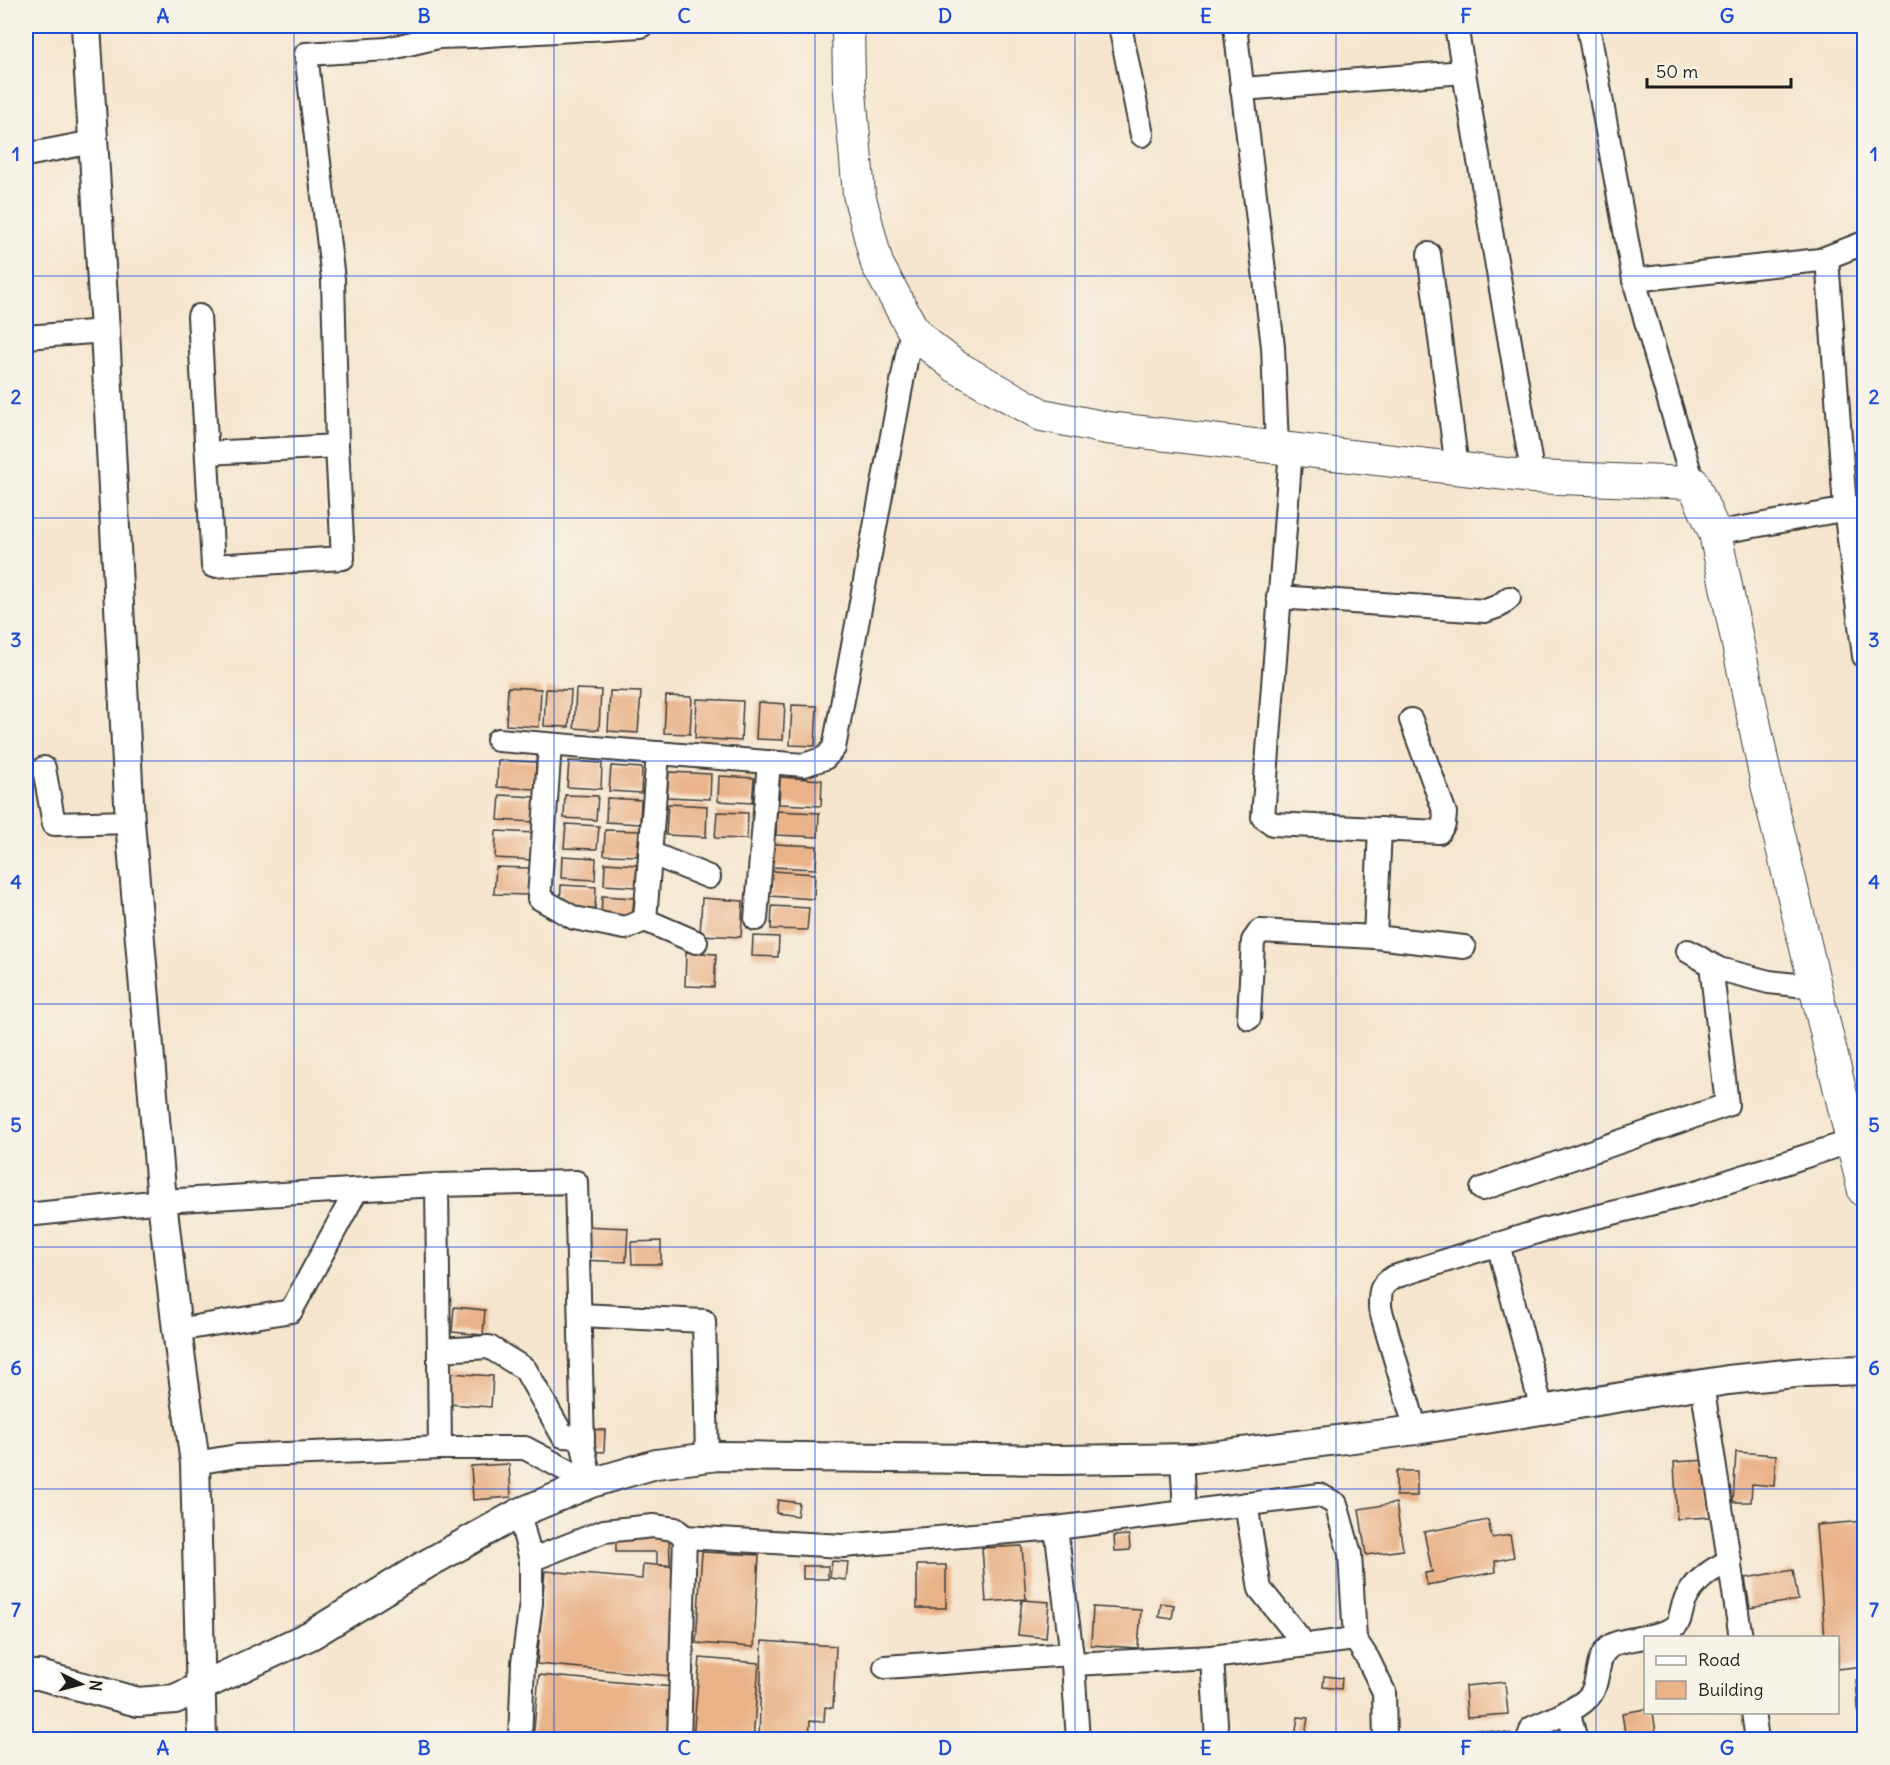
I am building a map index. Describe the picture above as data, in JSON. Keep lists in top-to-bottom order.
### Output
{
  "legend": ["Road", "Building"],
  "scale_bar": "50 m",
  "north": "right",
  "grid": {
    "columns": [
      "A",
      "B",
      "C",
      "D",
      "E",
      "F",
      "G"
    ],
    "rows": [
      "1",
      "2",
      "3",
      "4",
      "5",
      "6",
      "7"
    ]
  }
}
